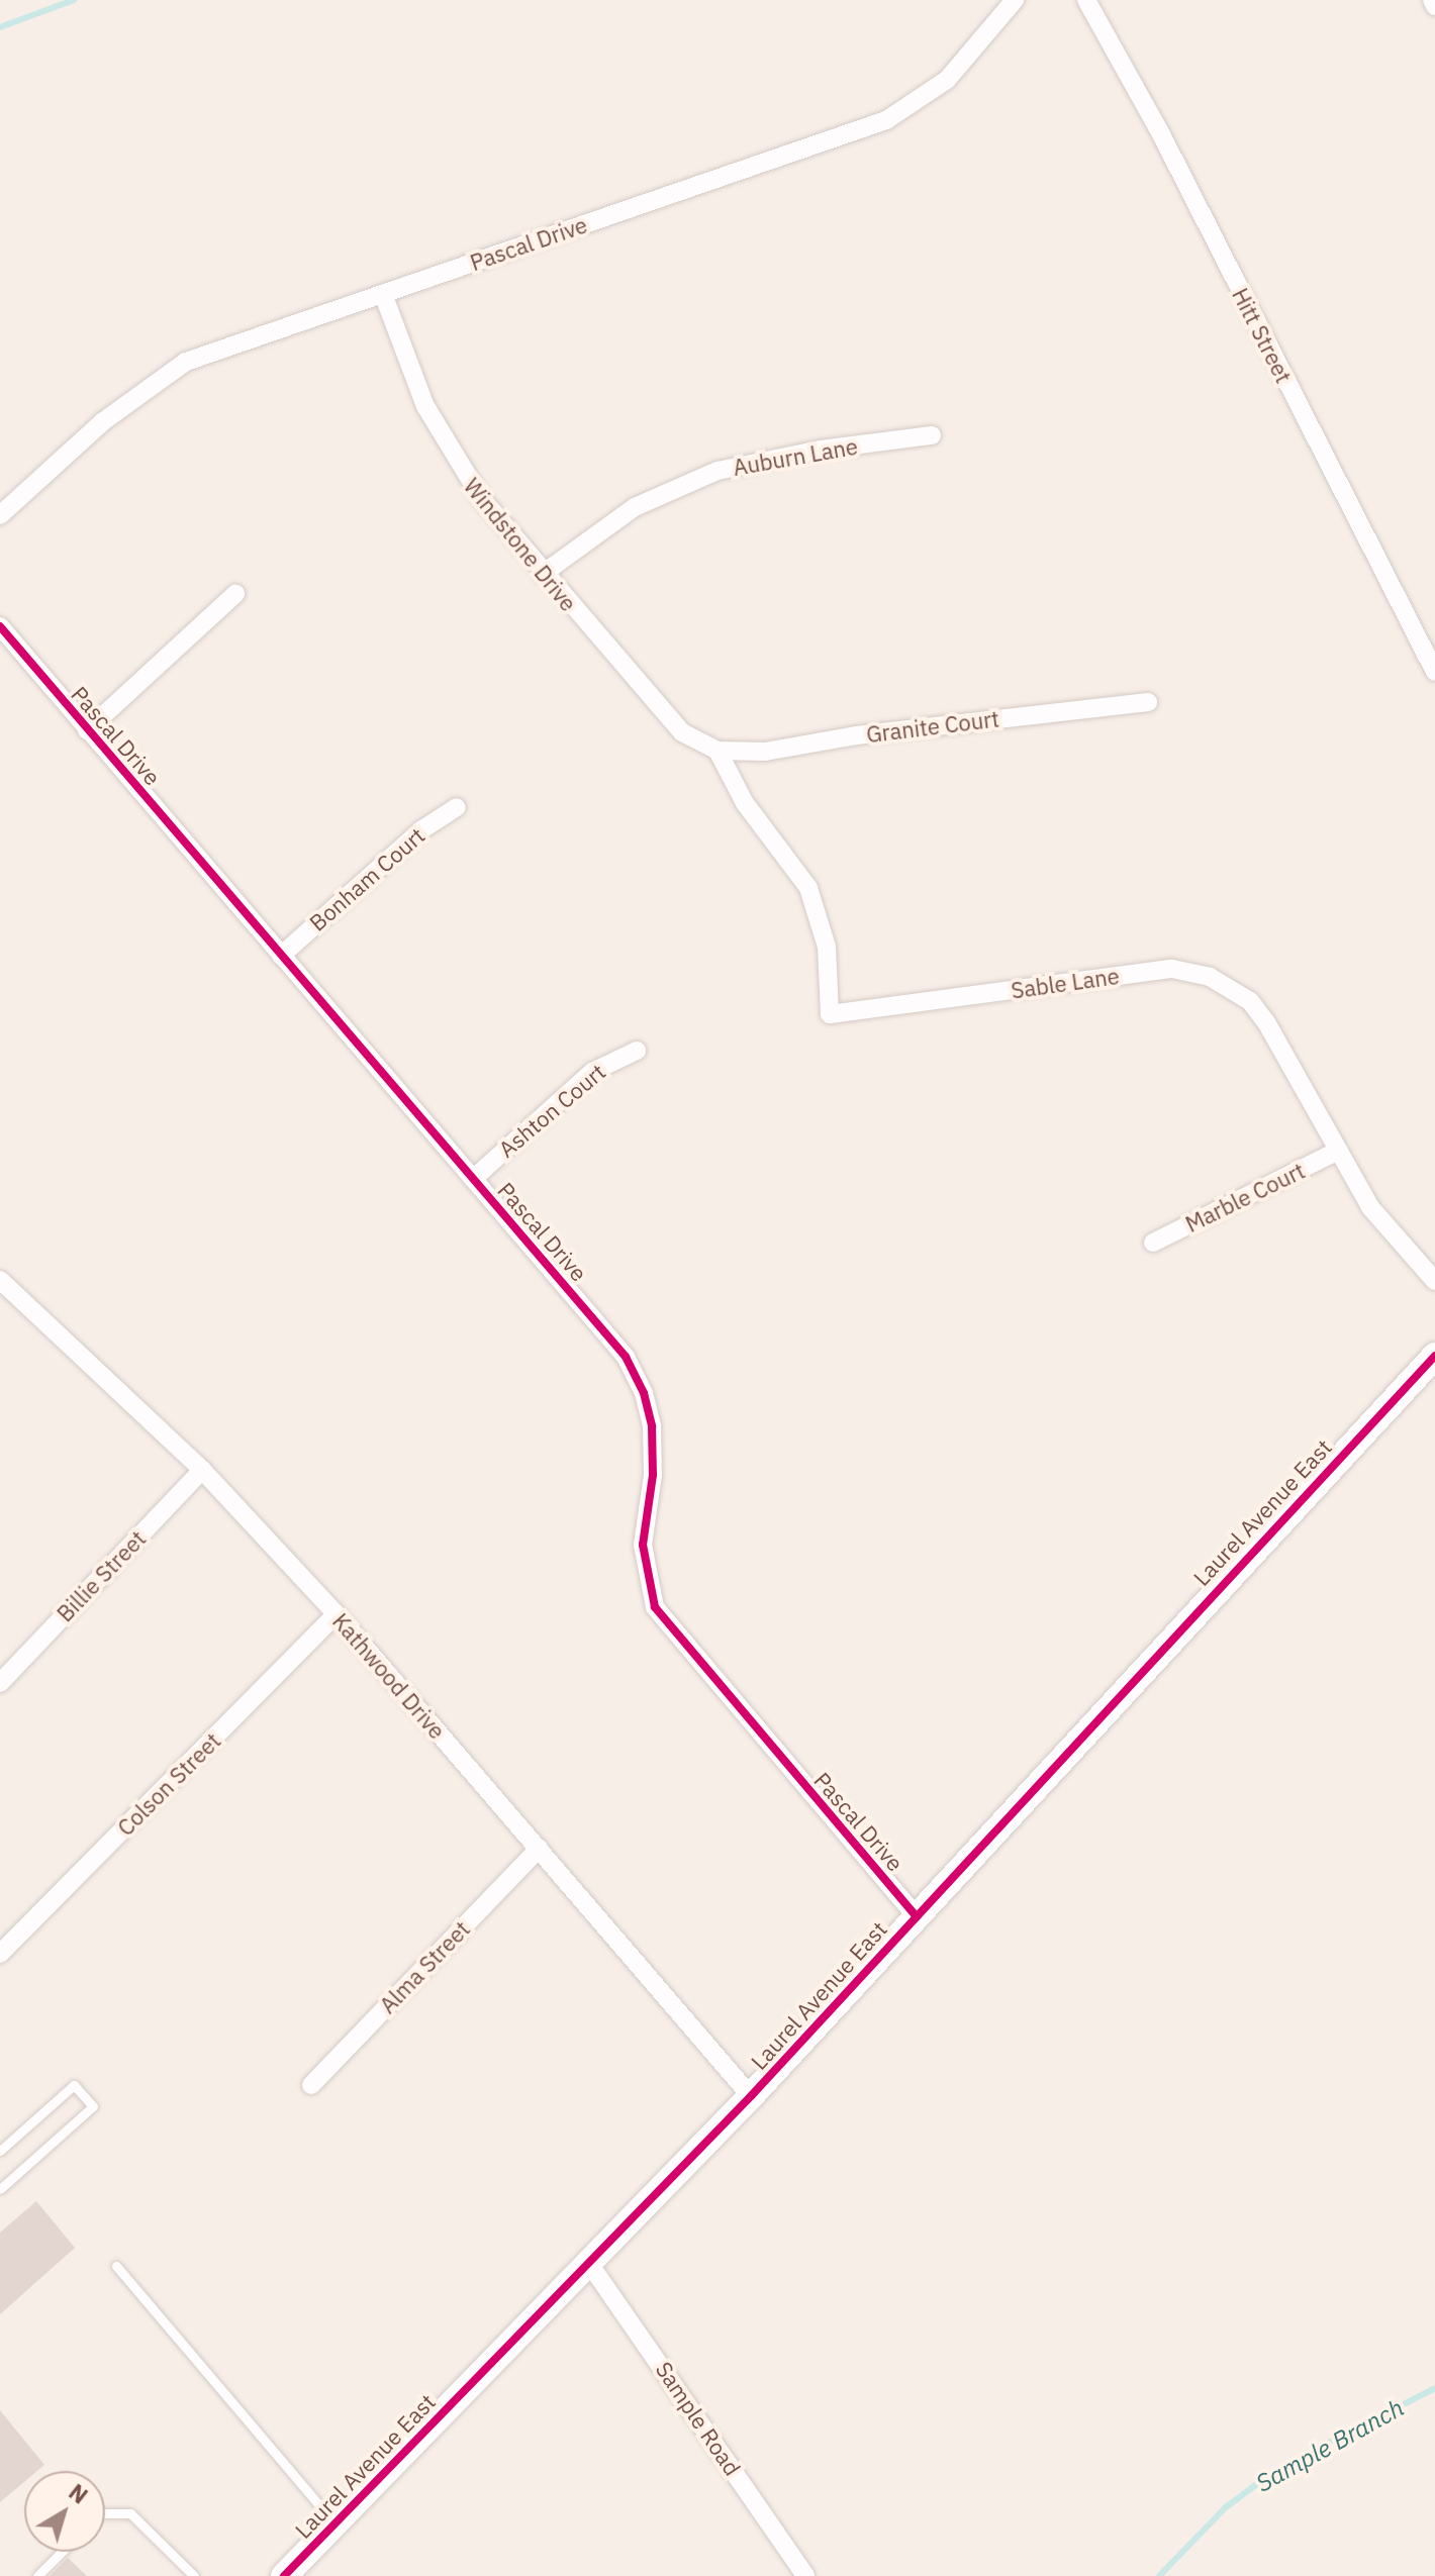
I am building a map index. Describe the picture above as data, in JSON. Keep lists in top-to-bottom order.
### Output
{
  "streets": {
    "street": [
      "Pascal Drive",
      "Hitt Street",
      "Auburn Lane",
      "Windstone Drive",
      "Granite Court",
      "Bonham Court",
      "Sable Lane",
      "Ashton Court",
      "Marble Court",
      "Laurel Avenue East",
      "Billie Street",
      "Kathwood Drive",
      "Colson Street",
      "Alma Street",
      "Sample Road"
    ]
  },
  "crossings": [
    ["Pascal Drive", "Windstone Drive"],
    ["Pascal Drive", "Bonham Court"],
    ["Pascal Drive", "Ashton Court"],
    ["Pascal Drive", "Laurel Avenue East"],
    ["Auburn Lane", "Windstone Drive"],
    ["Windstone Drive", "Granite Court"],
    ["Windstone Drive", "Sable Lane"],
    ["Granite Court", "Sable Lane"],
    ["Sable Lane", "Marble Court"],
    ["Laurel Avenue East", "Kathwood Drive"],
    ["Laurel Avenue East", "Sample Road"],
    ["Billie Street", "Kathwood Drive"],
    ["Kathwood Drive", "Colson Street"],
    ["Kathwood Drive", "Alma Street"]
  ],
  "water": ["Sample Branch"],
  "north": "top right"
}
